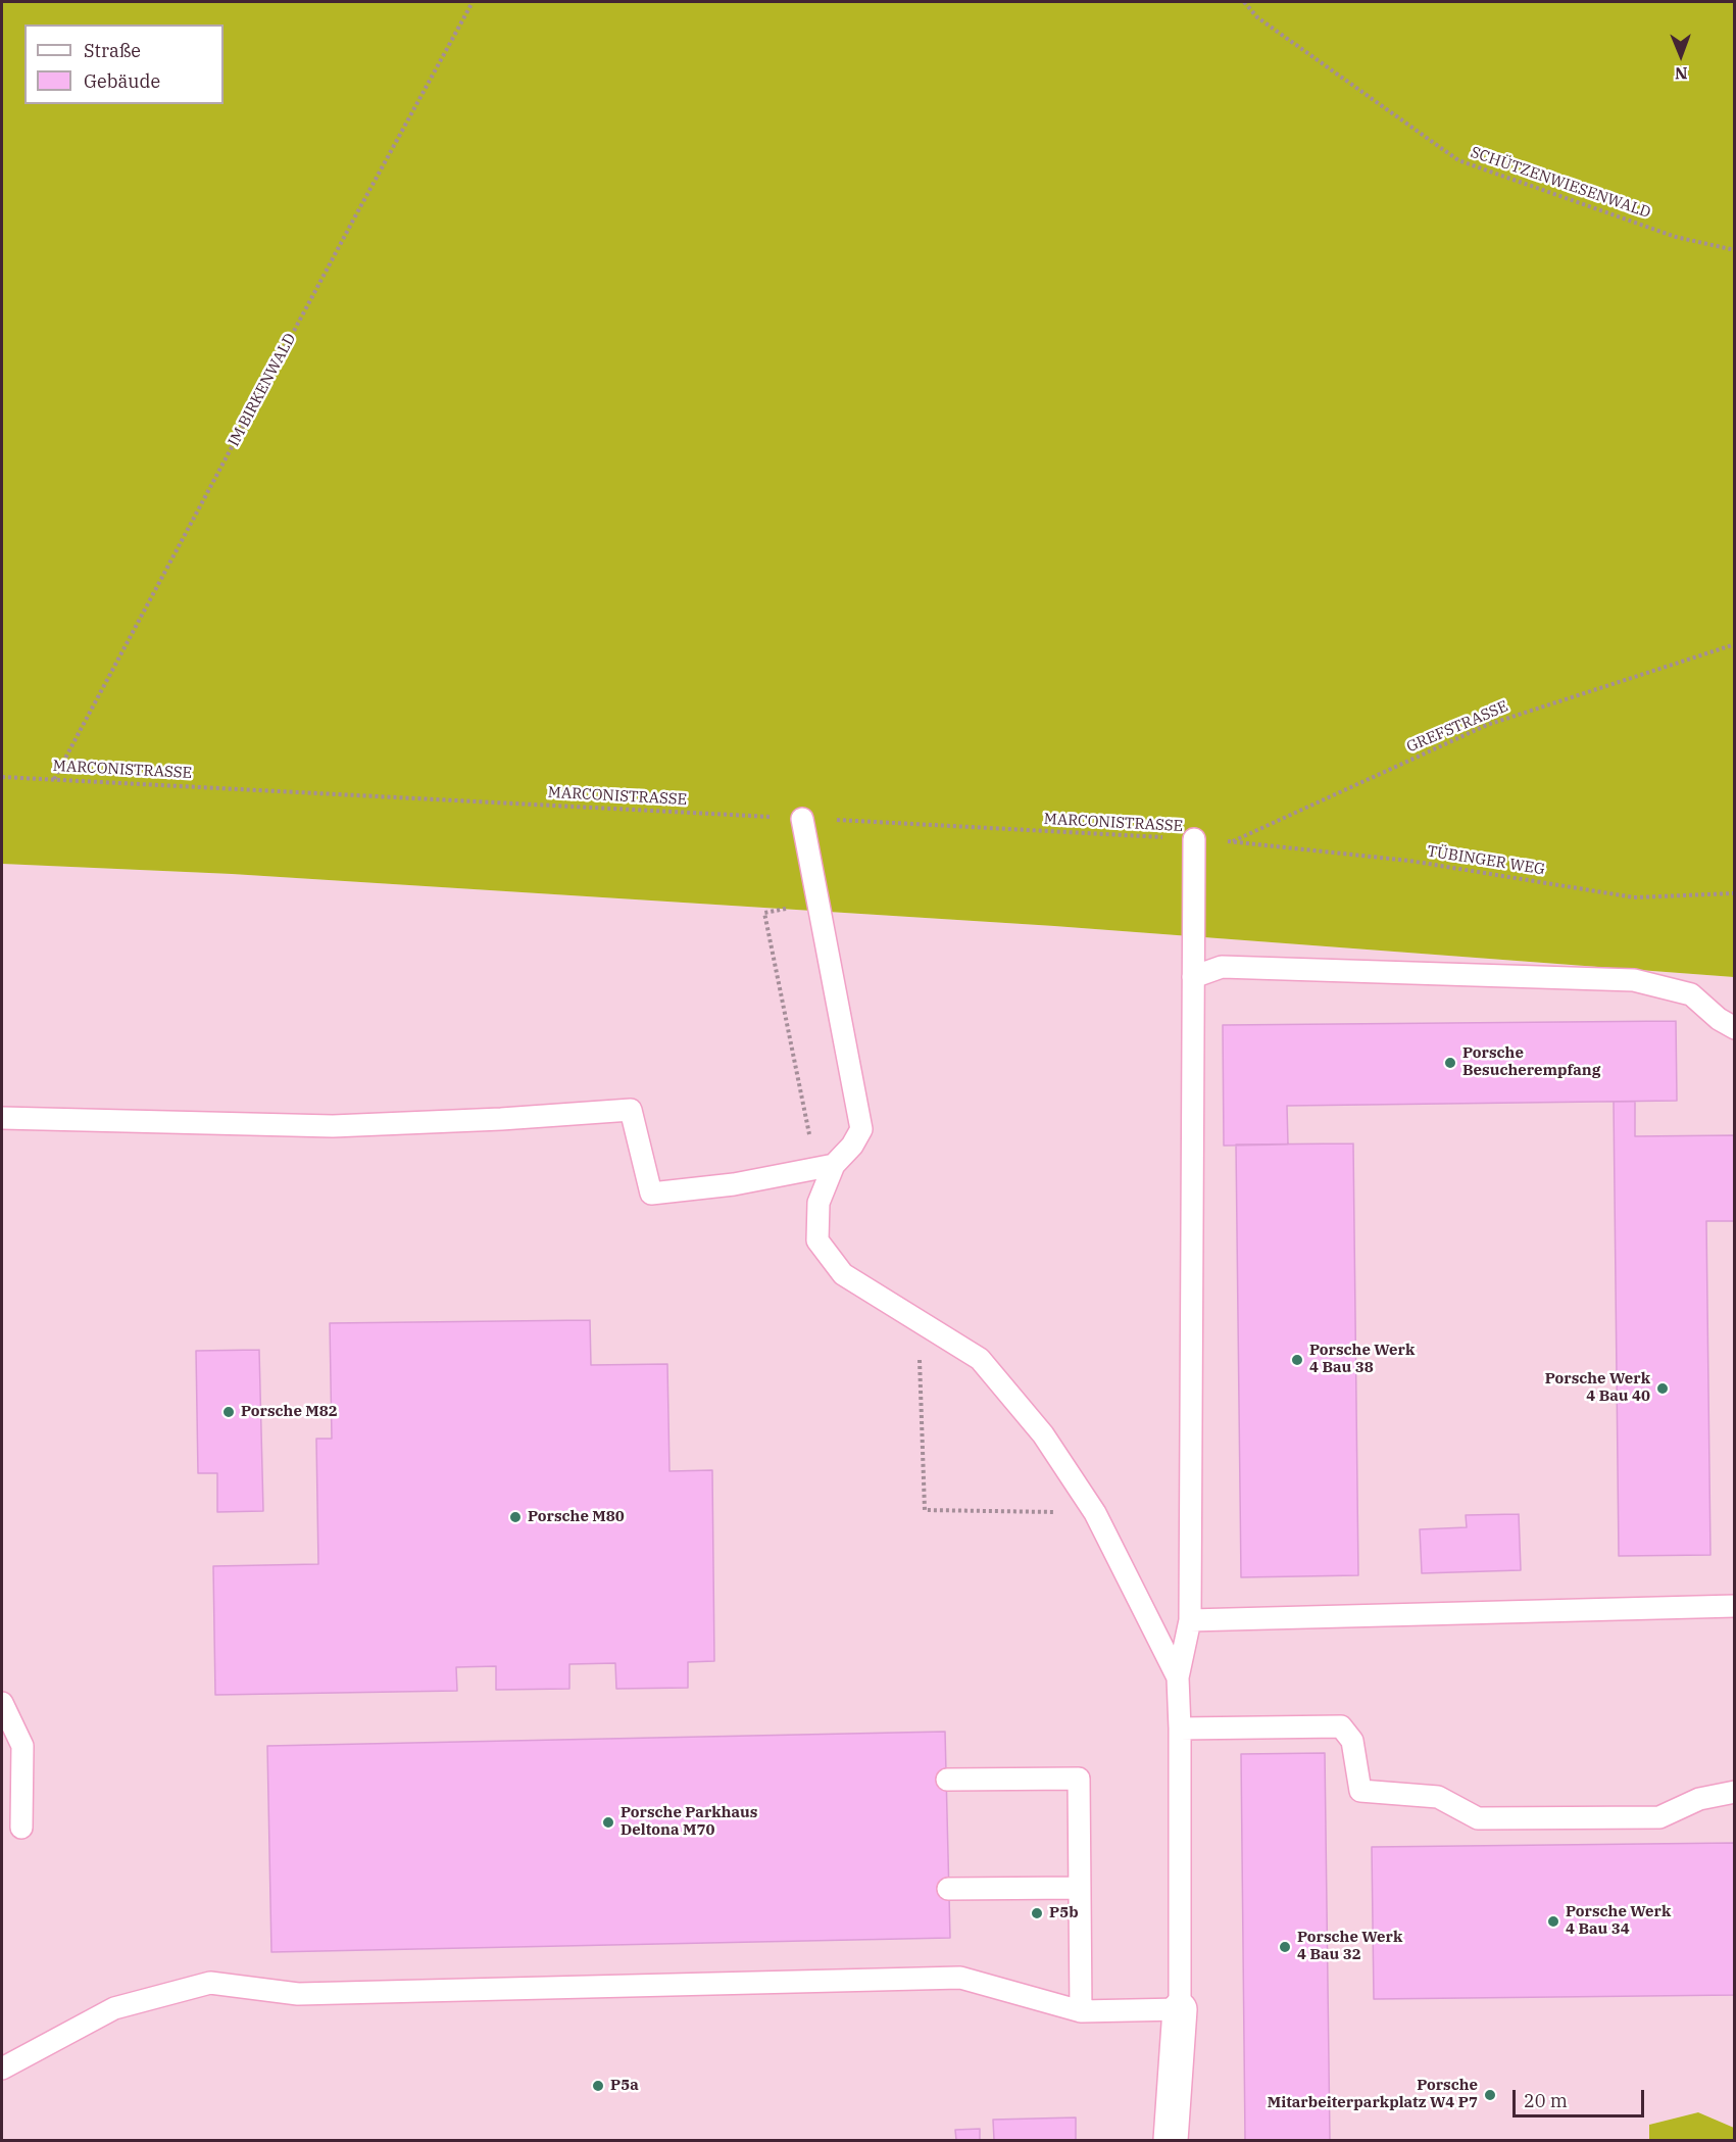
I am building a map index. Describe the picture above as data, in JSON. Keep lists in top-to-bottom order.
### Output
{
  "streets": {
    "path": [
      "SCHÜTZENWIESENWALD",
      "IM BIRKENWALD",
      "GREFSTRASSE",
      "MARCONISTRASSE",
      "TÜBINGER WEG"
    ]
  },
  "crossings": [
    ["IM BIRKENWALD", "MARCONISTRASSE"],
    ["GREFSTRASSE", "MARCONISTRASSE"],
    ["GREFSTRASSE", "TÜBINGER WEG"],
    ["MARCONISTRASSE", "TÜBINGER WEG"]
  ],
  "places": [
    "Porsche Besucherempfang",
    "Porsche Werk 4 Bau 38",
    "Porsche Werk 4 Bau 40",
    "Porsche M82",
    "Porsche M80",
    "Porsche Parkhaus Deltona M70",
    "P5b",
    "Porsche Werk 4 Bau 34",
    "Porsche Werk 4 Bau 32",
    "P5a",
    "Porsche Mitarbeiterparkplatz W4 P7"
  ],
  "legend": ["Straße", "Gebäude"],
  "scale_bar": "20 m",
  "north": "bottom"
}
